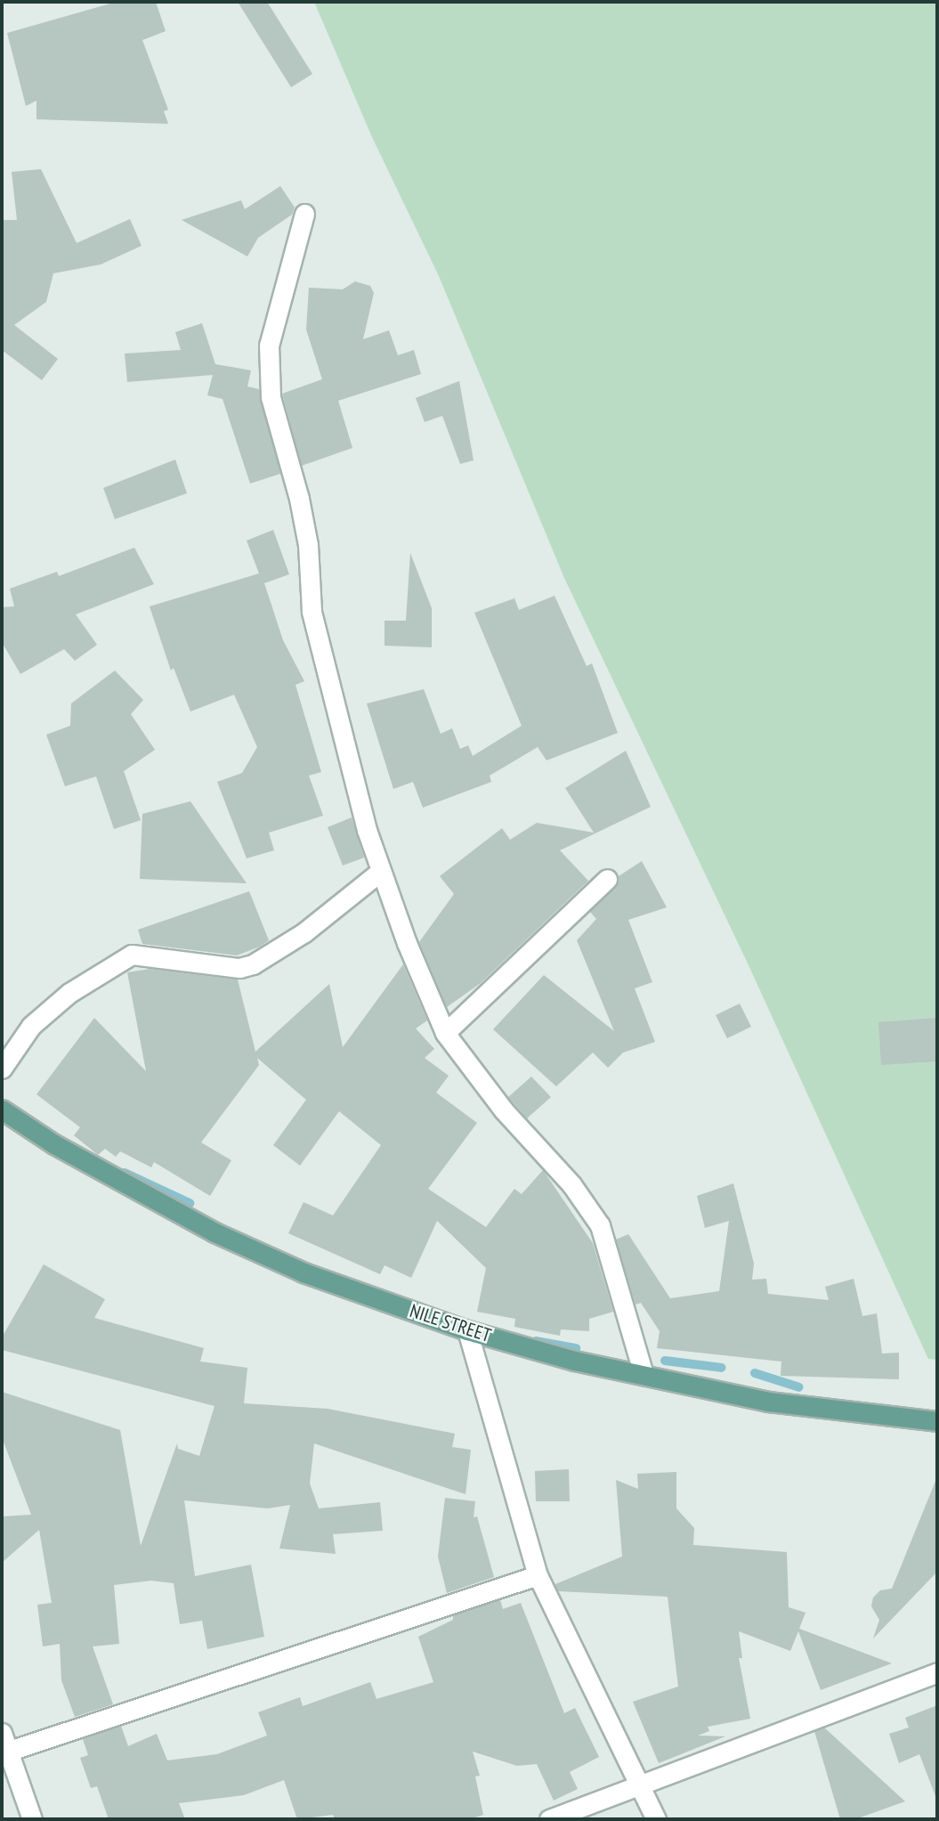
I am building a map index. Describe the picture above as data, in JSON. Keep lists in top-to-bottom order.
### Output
{
  "streets": {
    "main road": ["NILE STREET"]
  }
}
